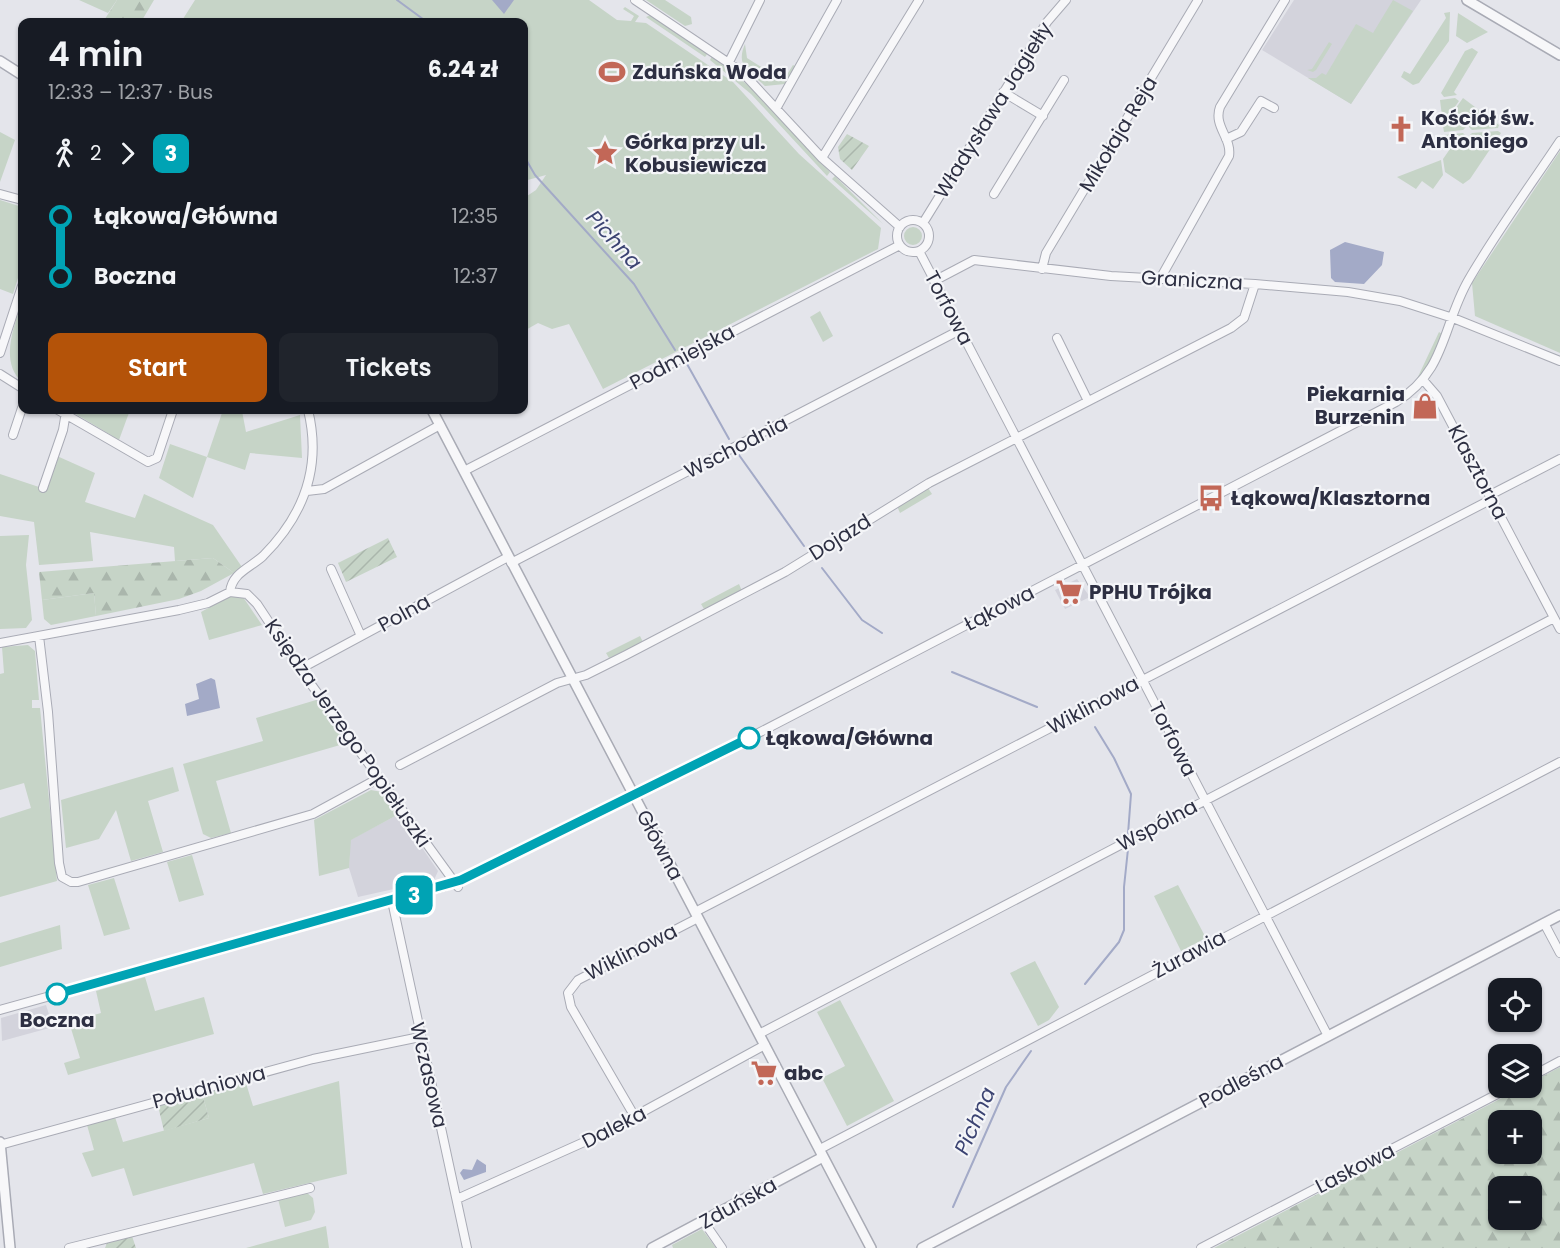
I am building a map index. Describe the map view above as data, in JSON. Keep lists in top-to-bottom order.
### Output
{
  "streets": {
    "street": [
      "Władysława Jagiełły",
      "Mikołaja Reja",
      "Graniczna",
      "Torfowa",
      "Podmiejska",
      "Wschodnia",
      "Klasztorna",
      "Dojazd",
      "Łąkowa",
      "Polna",
      "Wiklinowa",
      "Księdza Jerzego Popiełuszki",
      "Wspólna",
      "Główna",
      "Żurawia",
      "Wczasowa",
      "Podleśna",
      "Południowa",
      "Daleka",
      "Laskowa",
      "Zduńska"
    ]
  },
  "crossings": [
    ["Władysława Jagiełły", "Torfowa"],
    ["Władysława Jagiełły", "Podmiejska"],
    ["Mikołaja Reja", "Graniczna"],
    ["Graniczna", "Torfowa"],
    ["Graniczna", "Dojazd"],
    ["Torfowa", "Podmiejska"],
    ["Torfowa", "Wschodnia"],
    ["Torfowa", "Dojazd"],
    ["Torfowa", "Łąkowa"],
    ["Torfowa", "Wiklinowa"],
    ["Torfowa", "Wspólna"],
    ["Torfowa", "Żurawia"],
    ["Torfowa", "Podleśna"],
    ["Podmiejska", "Główna"],
    ["Wschodnia", "Polna"],
    ["Wschodnia", "Główna"],
    ["Klasztorna", "Łąkowa"],
    ["Klasztorna", "Wiklinowa"],
    ["Klasztorna", "Wspólna"],
    ["Dojazd", "Główna"],
    ["Łąkowa", "Księdza Jerzego Popiełuszki"],
    ["Łąkowa", "Główna"],
    ["Łąkowa", "Wczasowa"],
    ["Polna", "Księdza Jerzego Popiełuszki"],
    ["Polna", "Główna"],
    ["Wiklinowa", "Główna"],
    ["Wiklinowa", "Daleka"],
    ["Wspólna", "Główna"],
    ["Główna", "Żurawia"],
    ["Główna", "Daleka"],
    ["Główna", "Zduńska"],
    ["Żurawia", "Zduńska"],
    ["Wczasowa", "Południowa"],
    ["Wczasowa", "Daleka"]
  ],
  "water": ["Pichna"],
  "places": {
    "sports": ["Zduńska Woda"],
    "church": ["Kościół św. Antoniego"],
    "place": ["Górka przy ul. Kobusiewicza"],
    "shop": ["Piekarnia Burzenin"],
    "bus stop": ["Łąkowa/Klasztorna"],
    "supermarket": ["PPHU Trójka", "abc"],
    "other": ["Łąkowa/Główna", "Boczna"]
  },
  "lines": ["bus line 3"],
  "page": {
    "on_map": "3",
    "heading": ["4 min", "12:33 – 12:37 · Bus", "6.24 zł"],
    "legs": ["2", "3"],
    "list": [
      {
        "name": "Łąkowa/Główna",
        "value": "12:35"
      },
      {
        "name": "Boczna",
        "value": "12:37"
      }
    ],
    "buttons": ["Start", "Tickets"],
    "map_buttons": ["+", "−"]
  }
}
